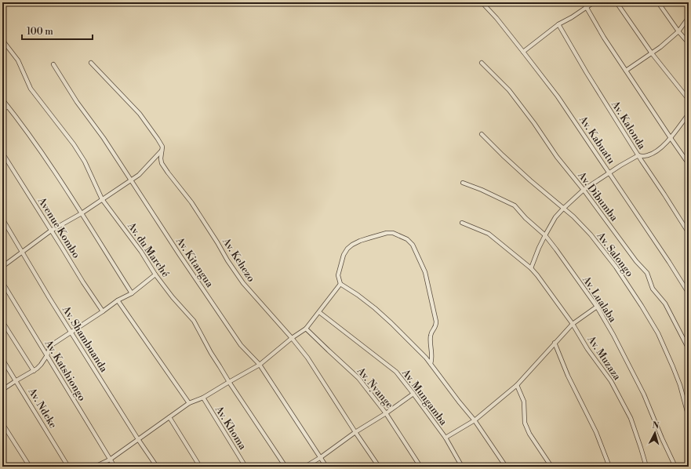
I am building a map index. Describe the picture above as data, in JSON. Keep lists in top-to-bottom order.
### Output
{
  "streets": {
    "street": [
      "Av. Kalonda",
      "Av. Kabuatu",
      "Av. Dibumba",
      "Avenue Kombo",
      "Av. du Marché",
      "Av. Salongo",
      "Av. Kehezo",
      "Av. Kitangua",
      "Av. Lualaba",
      "Av. Shambuanda",
      "Av. Muzaza",
      "Av. Katshiongo",
      "Av. Nyange",
      "Av. Mungamba",
      "Av. Ndeke",
      "Av. Khoma"
    ]
  },
  "scale_bar": "100 m",
  "north": "top"
}
